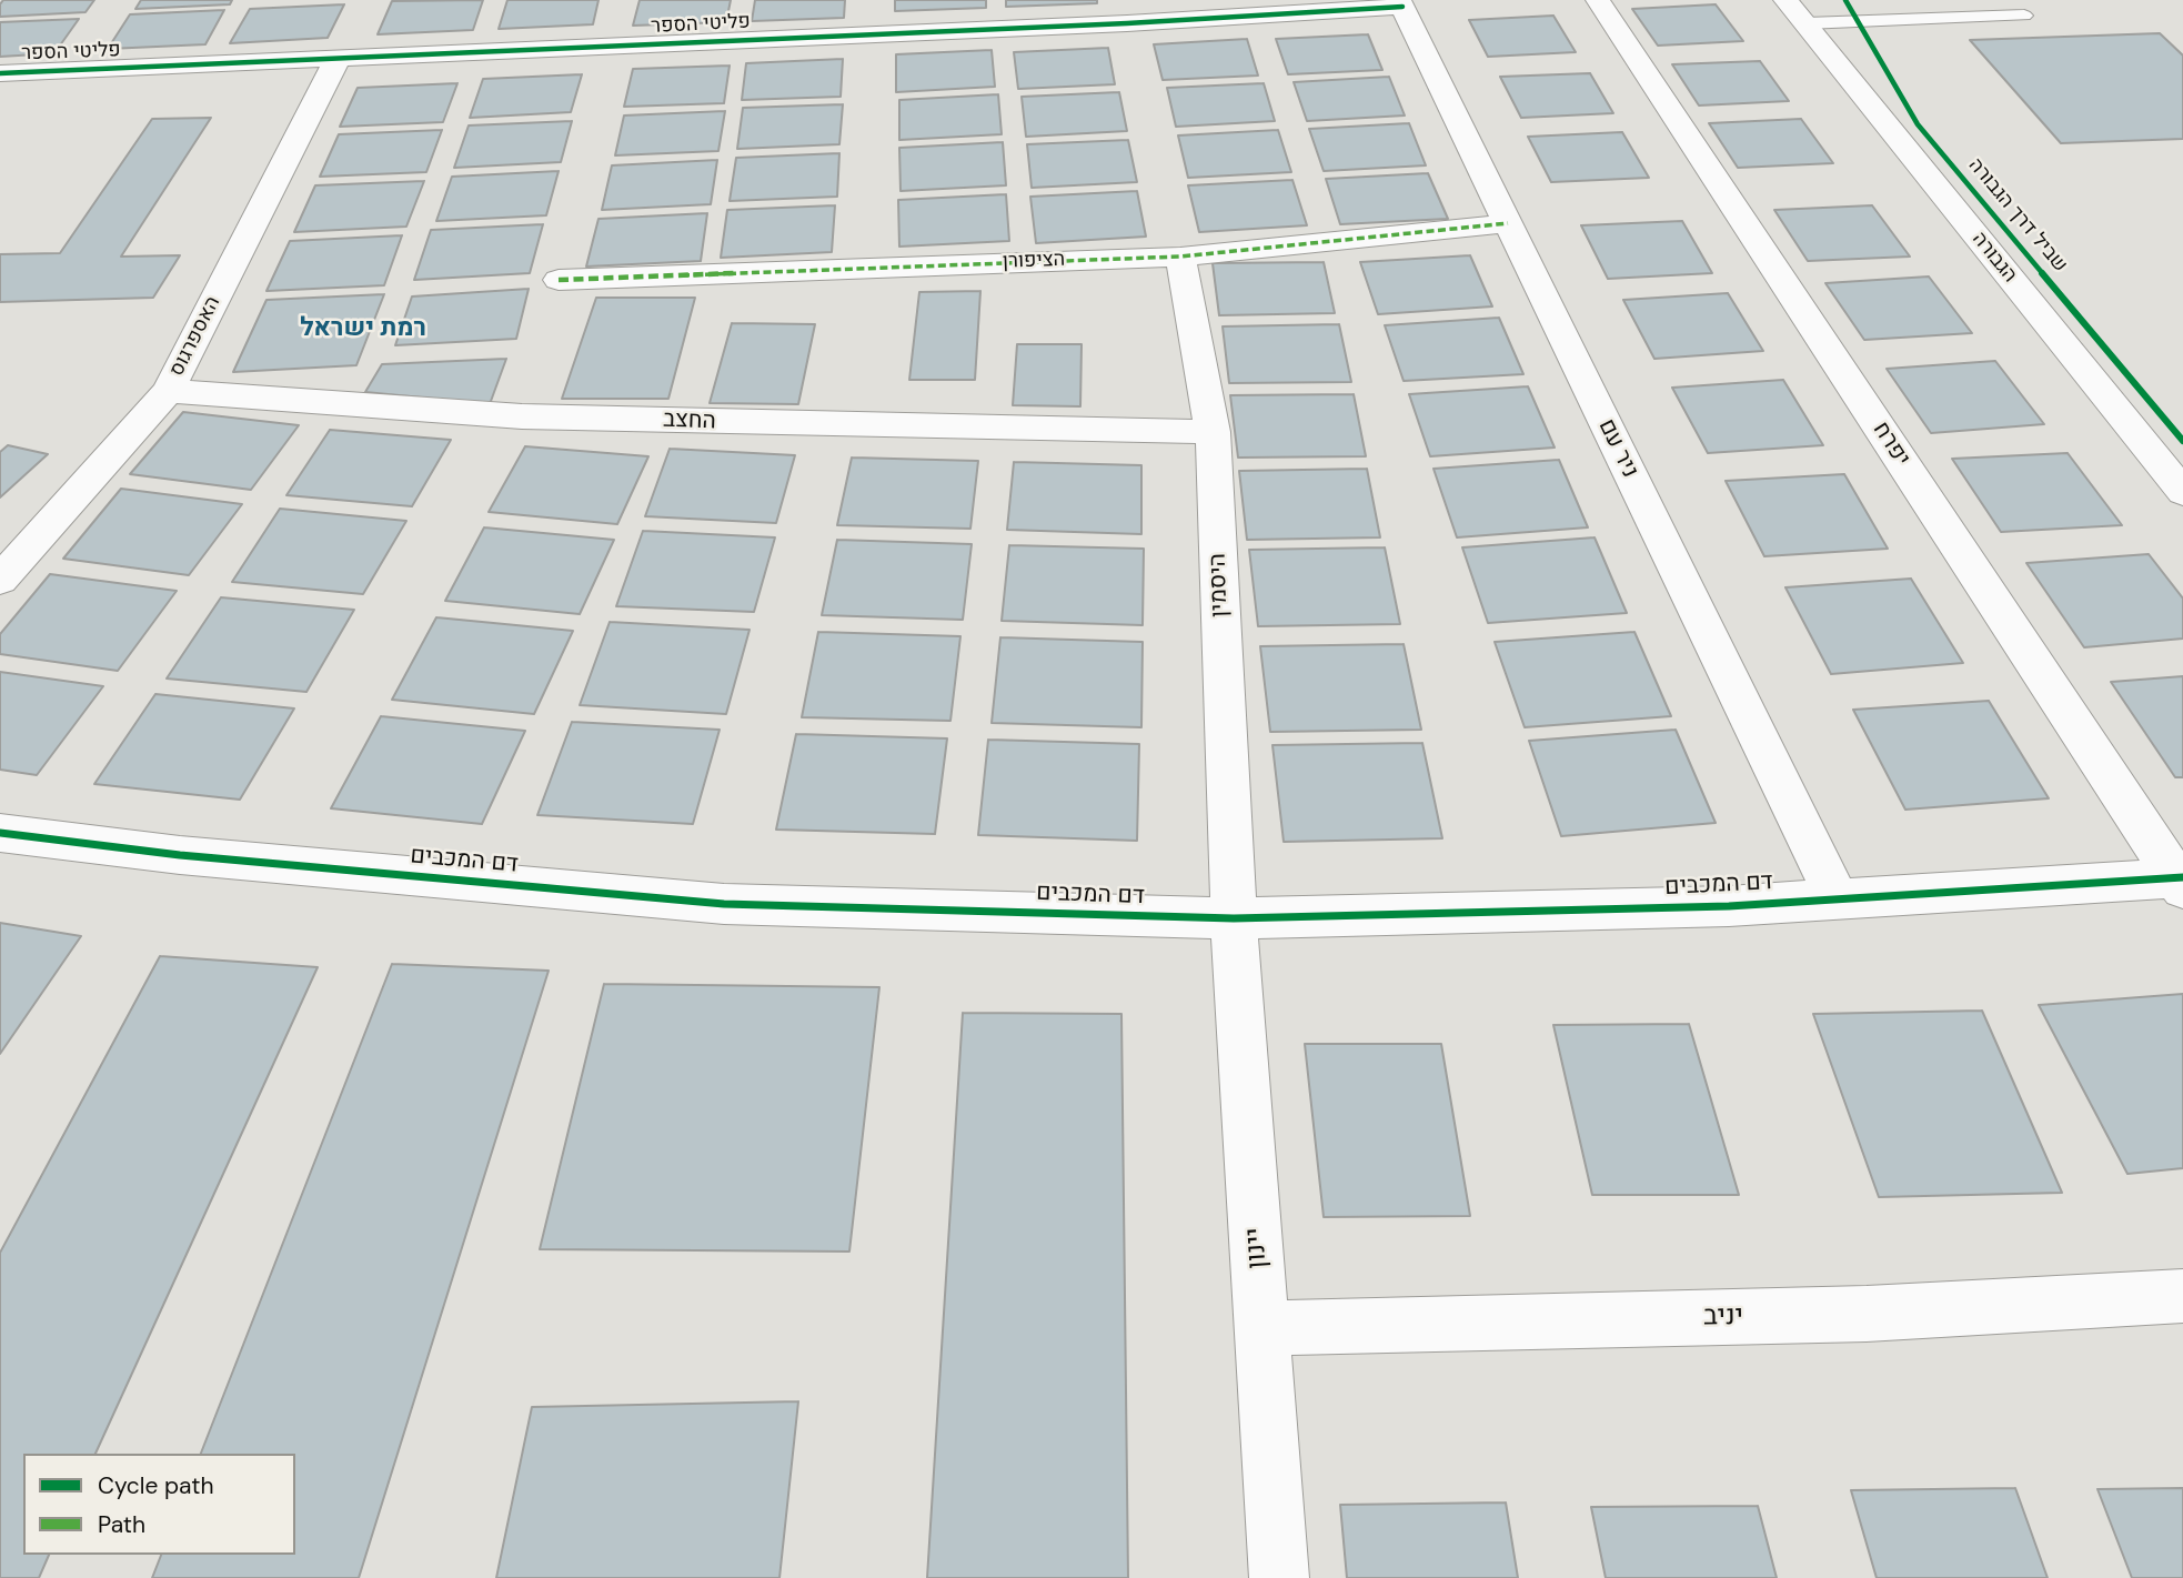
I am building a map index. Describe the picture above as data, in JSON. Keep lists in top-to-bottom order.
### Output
{
  "streets": {
    "street": [
      "פליטי הספר",
      "הגבורה",
      "הציפורן",
      "האספרגוס",
      "החצב",
      "יפרח",
      "ניר עם",
      "היסמין",
      "דם המכבים",
      "יינון",
      "יניב"
    ],
    "cycle path": ["שביל דרך הגבורה"]
  },
  "crossings": [
    ["פליטי הספר", "האספרגוס"],
    ["פליטי הספר", "ניר עם"],
    ["הציפורן", "ניר עם"],
    ["הציפורן", "היסמין"],
    ["האספרגוס", "החצב"],
    ["החצב", "היסמין"],
    ["יפרח", "דם המכבים"],
    ["ניר עם", "דם המכבים"],
    ["היסמין", "דם המכבים"],
    ["היסמין", "יינון"],
    ["דם המכבים", "יינון"],
    ["יינון", "יניב"]
  ],
  "districts": ["רמת ישראל"],
  "legend": ["Cycle path", "Path"]
}
